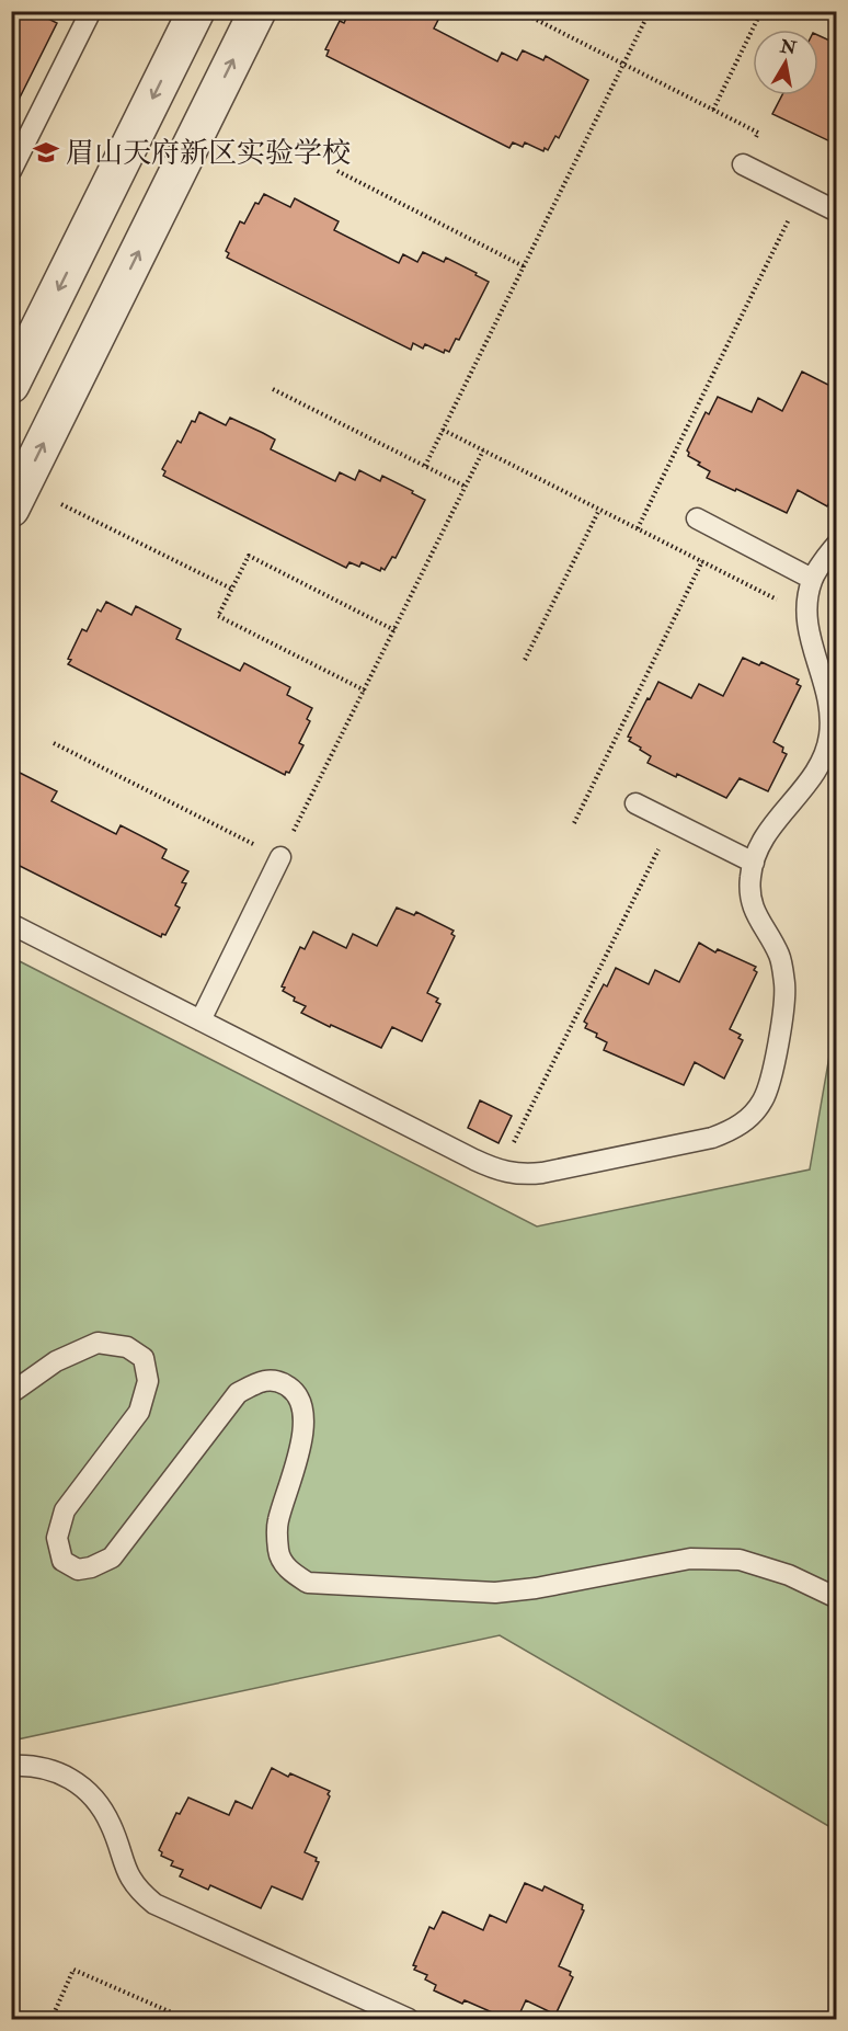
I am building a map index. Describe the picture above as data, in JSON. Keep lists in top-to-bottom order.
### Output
{
  "places": {
    "school or university": ["眉山天府新区实验学校"]
  },
  "north": "top"
}
